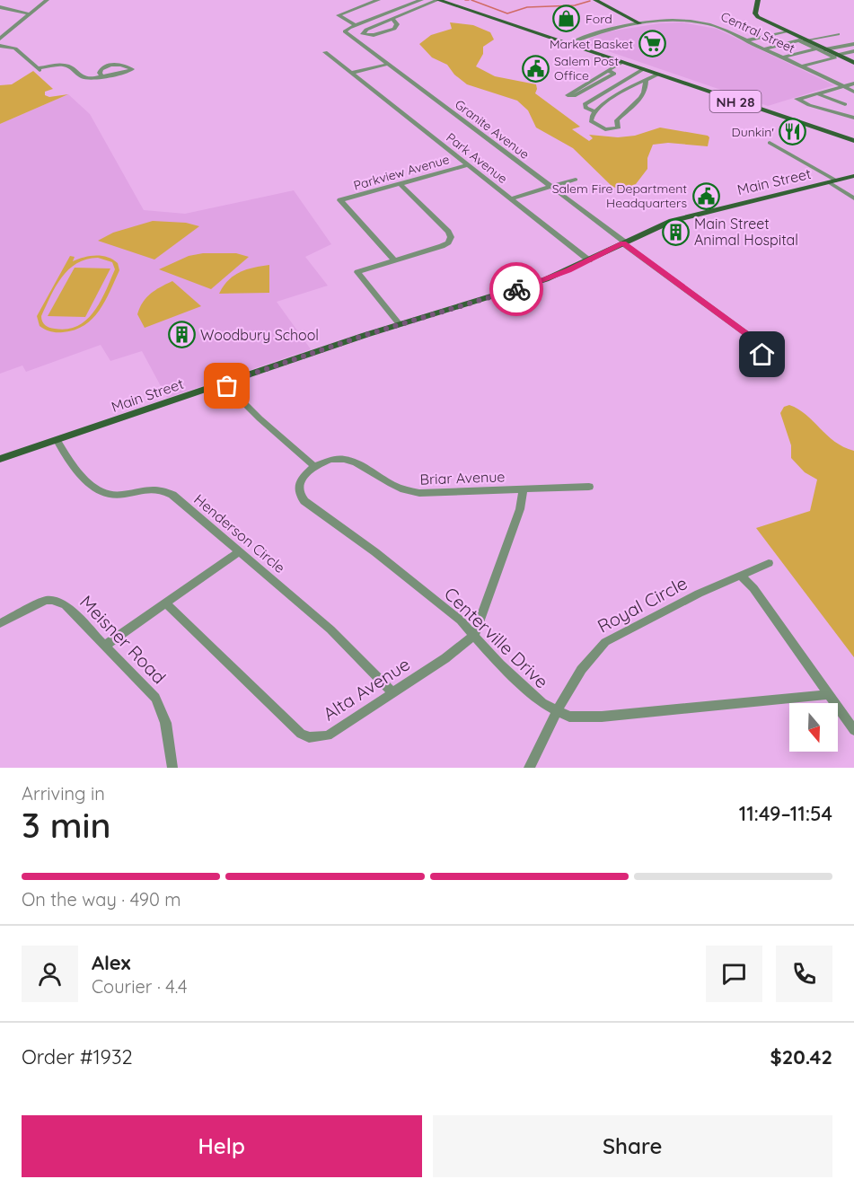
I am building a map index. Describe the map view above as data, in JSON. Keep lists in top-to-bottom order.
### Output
{
  "streets": {
    "main road": ["NH 28", "Main Street"],
    "street": [
      "Central Street",
      "Granite Avenue",
      "Park Avenue",
      "Parkview Avenue",
      "Briar Avenue",
      "Henderson Circle",
      "Royal Circle",
      "Centerville Drive",
      "Meisner Road",
      "Alta Avenue"
    ]
  },
  "crossings": [
    ["Central Street", "NH 28"],
    ["Granite Avenue", "Main Street"],
    ["Park Avenue", "Parkview Avenue"],
    ["Park Avenue", "Main Street"],
    ["Main Street", "Henderson Circle"],
    ["Briar Avenue", "Centerville Drive"],
    ["Henderson Circle", "Alta Avenue"],
    ["Royal Circle", "Centerville Drive"],
    ["Centerville Drive", "Alta Avenue"]
  ],
  "places": {
    "shop": ["Ford"],
    "supermarket": ["Market Basket"],
    "public building": ["Salem Post Office", "Salem Fire Department Headquarters"],
    "restaurant": ["Dunkin'"],
    "building": ["Main Street Animal Hospital", "Woodbury School"]
  },
  "north": "bottom",
  "page": {
    "heading": ["3 min", "Arriving in", "11:49–11:54"],
    "panel": [
      "Alex",
      "Courier · 4.4",
      "Order #1932",
      "$20.42"
    ],
    "bar": "On the way · 490 m",
    "buttons": ["Help", "Share"]
  }
}
